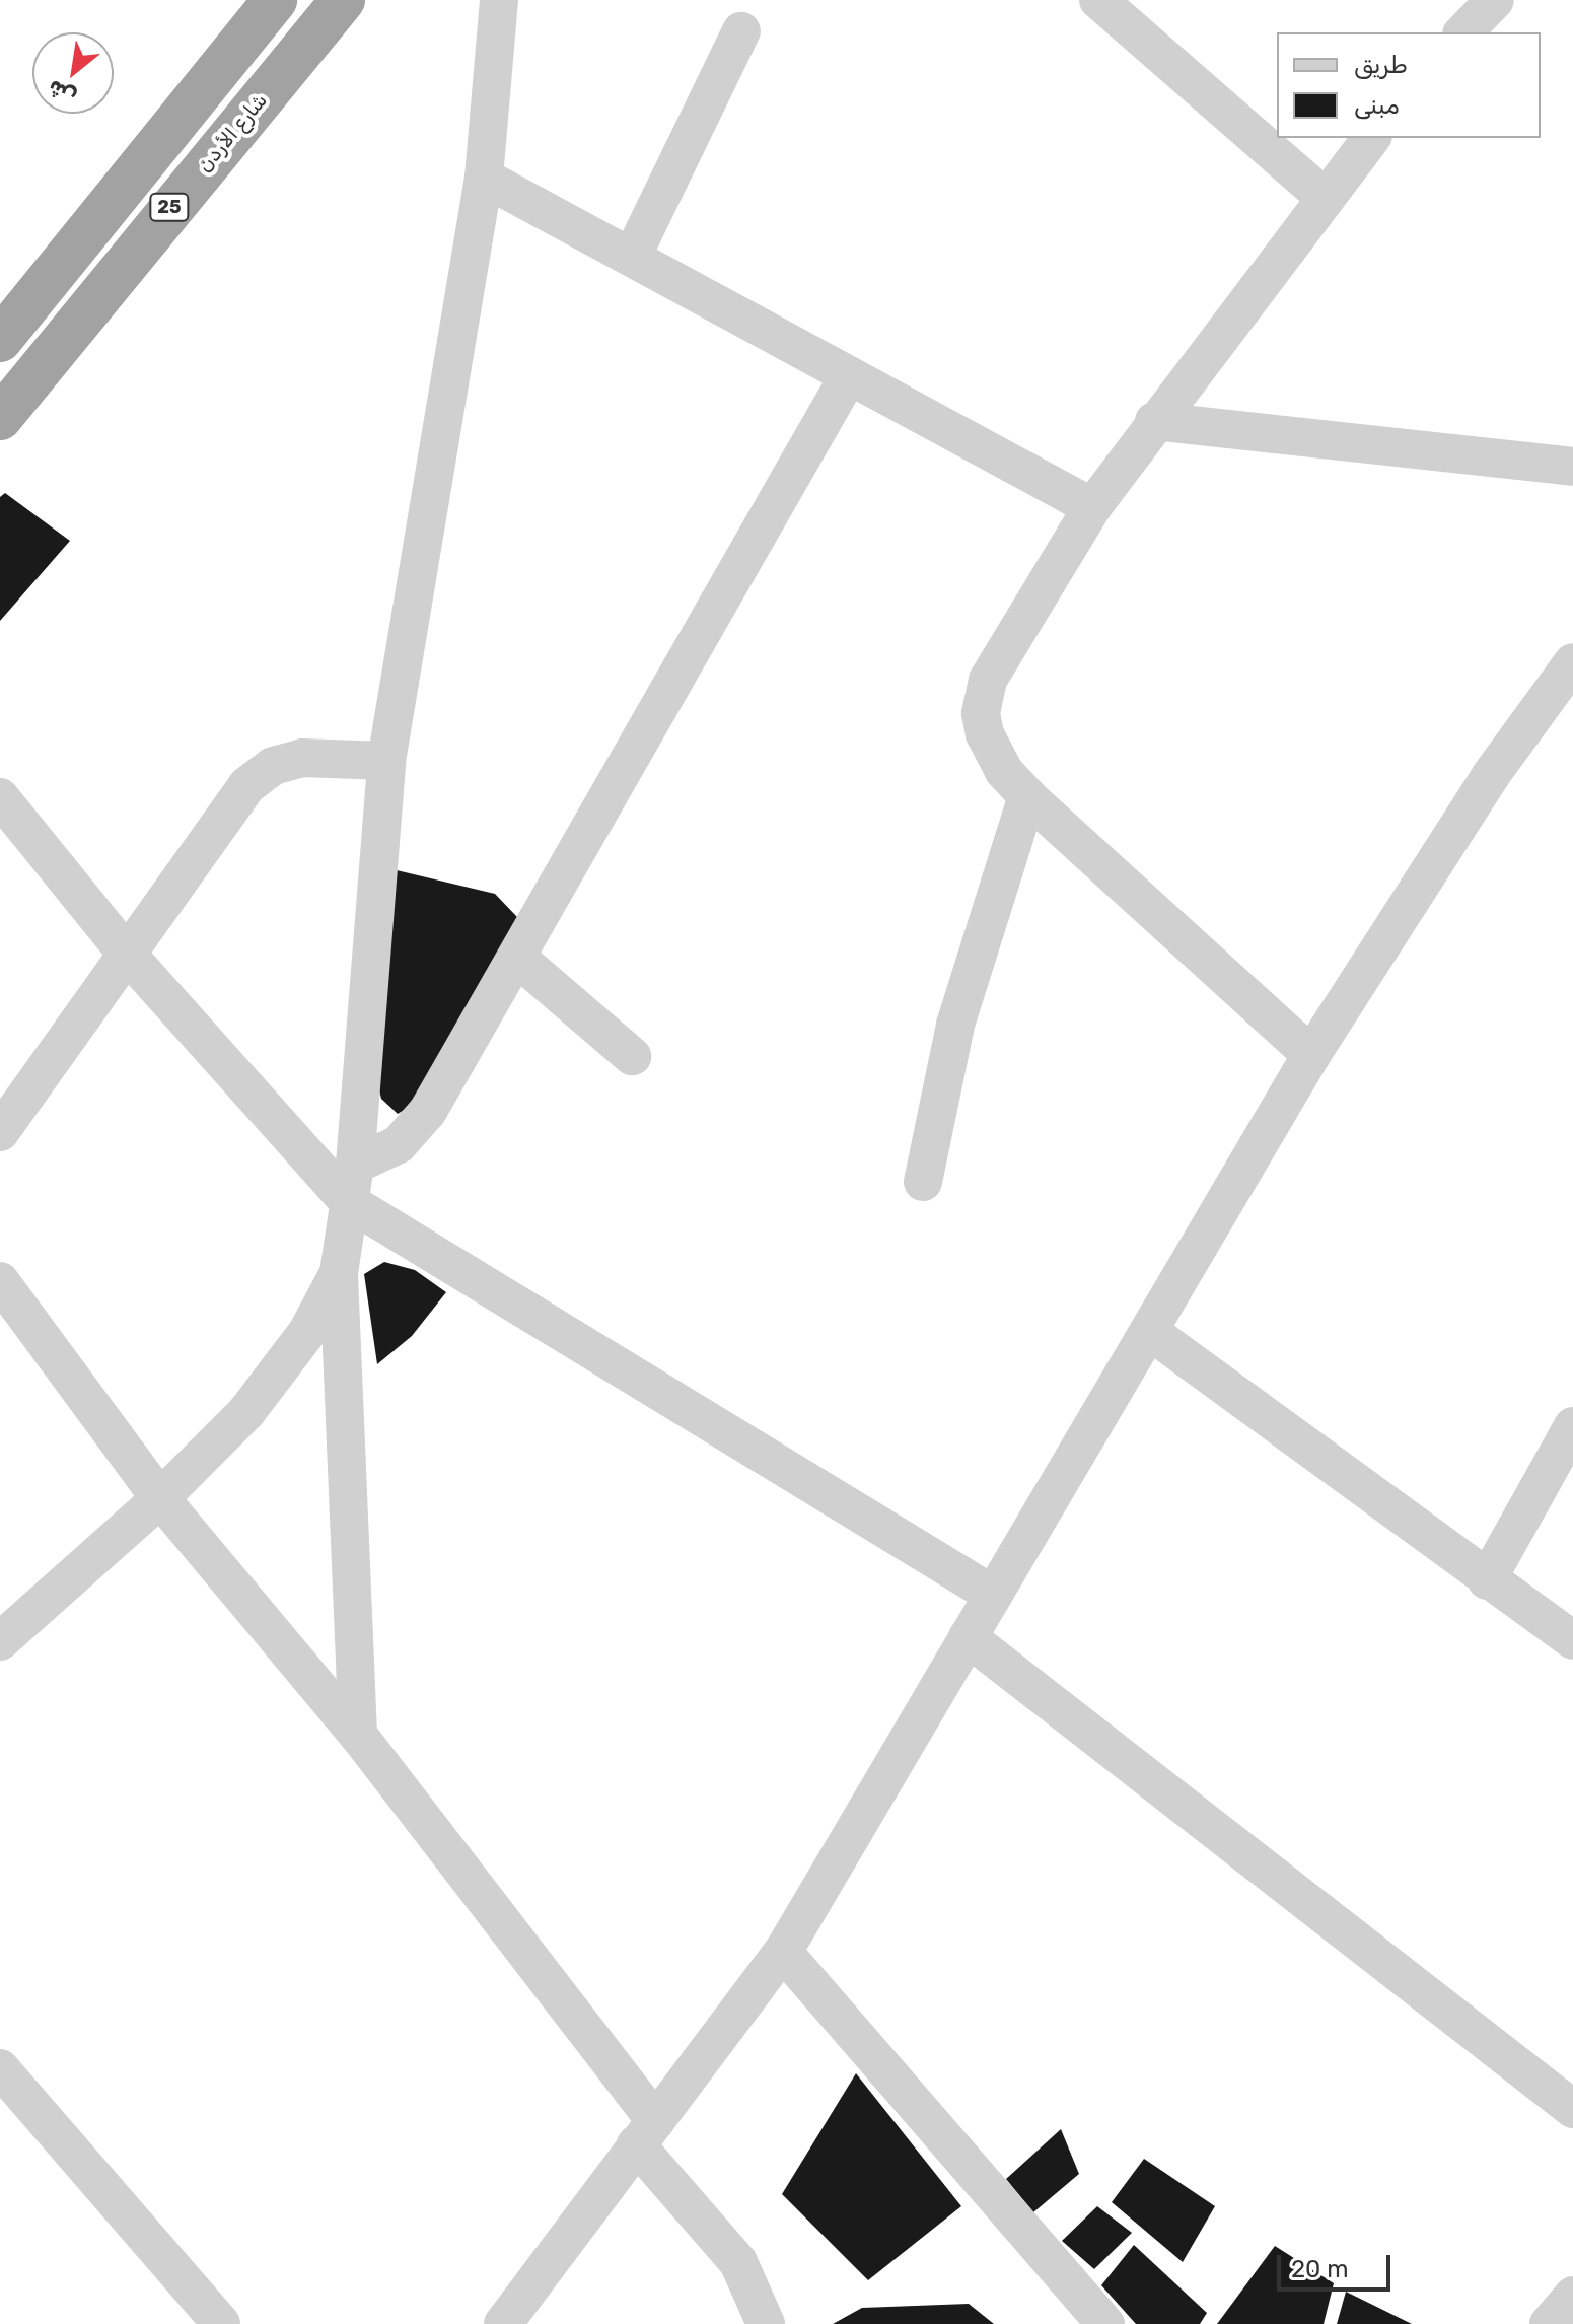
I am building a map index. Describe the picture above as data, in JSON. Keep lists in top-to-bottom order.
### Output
{
  "streets": {
    "highway": ["شارع الأردن", "25"]
  },
  "legend": ["طريق", "مبنى"],
  "scale_bar": "20 m",
  "north": "bottom left"
}
